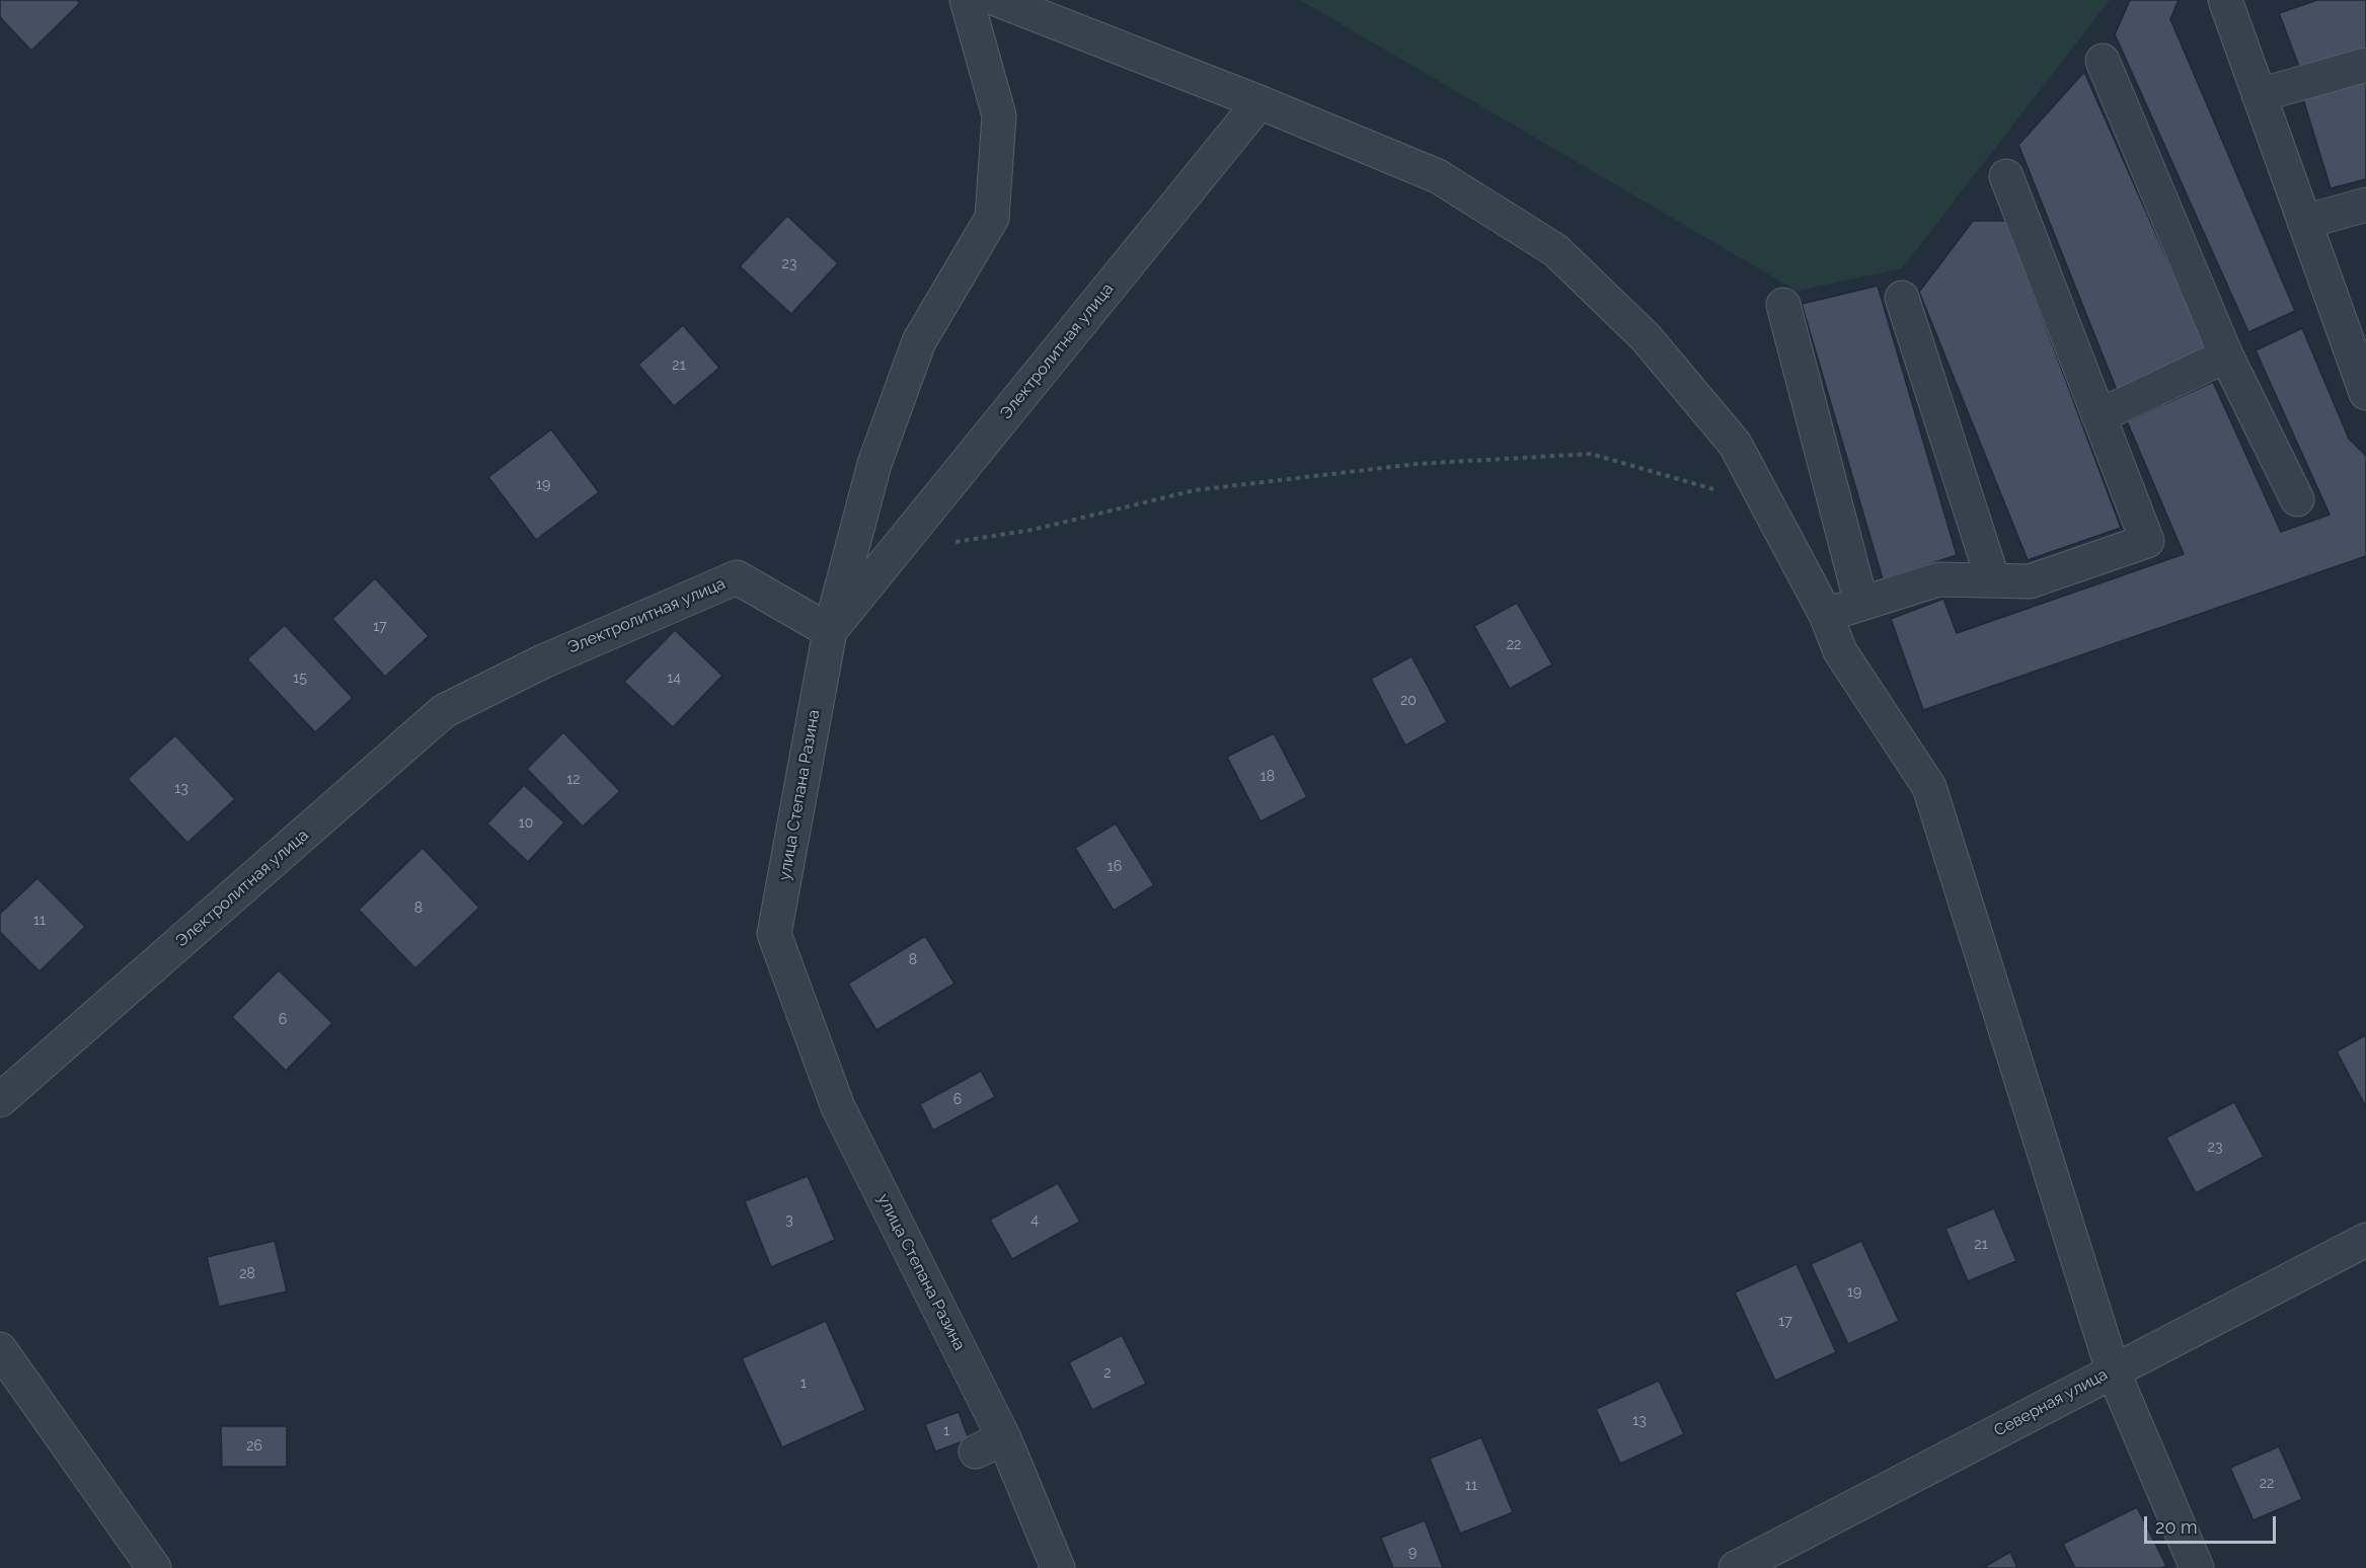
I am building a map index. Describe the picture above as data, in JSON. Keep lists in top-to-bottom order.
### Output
{
  "streets": {
    "street": ["Электролитная улица", "улица Степана Разина", "Северная улица"]
  },
  "crossings": [
    ["Электролитная улица", "улица Степана Разина"]
  ],
  "house_numbers": [
    "23",
    "21",
    "19",
    "17",
    "22",
    "15",
    "14",
    "20",
    "18",
    "12",
    "13",
    "10",
    "16",
    "8",
    "11",
    "8",
    "6",
    "6",
    "23",
    "3",
    "4",
    "21",
    "28",
    "19",
    "17",
    "2",
    "1",
    "13",
    "1",
    "26",
    "22",
    "11",
    "9"
  ],
  "scale_bar": "20 m"
}
